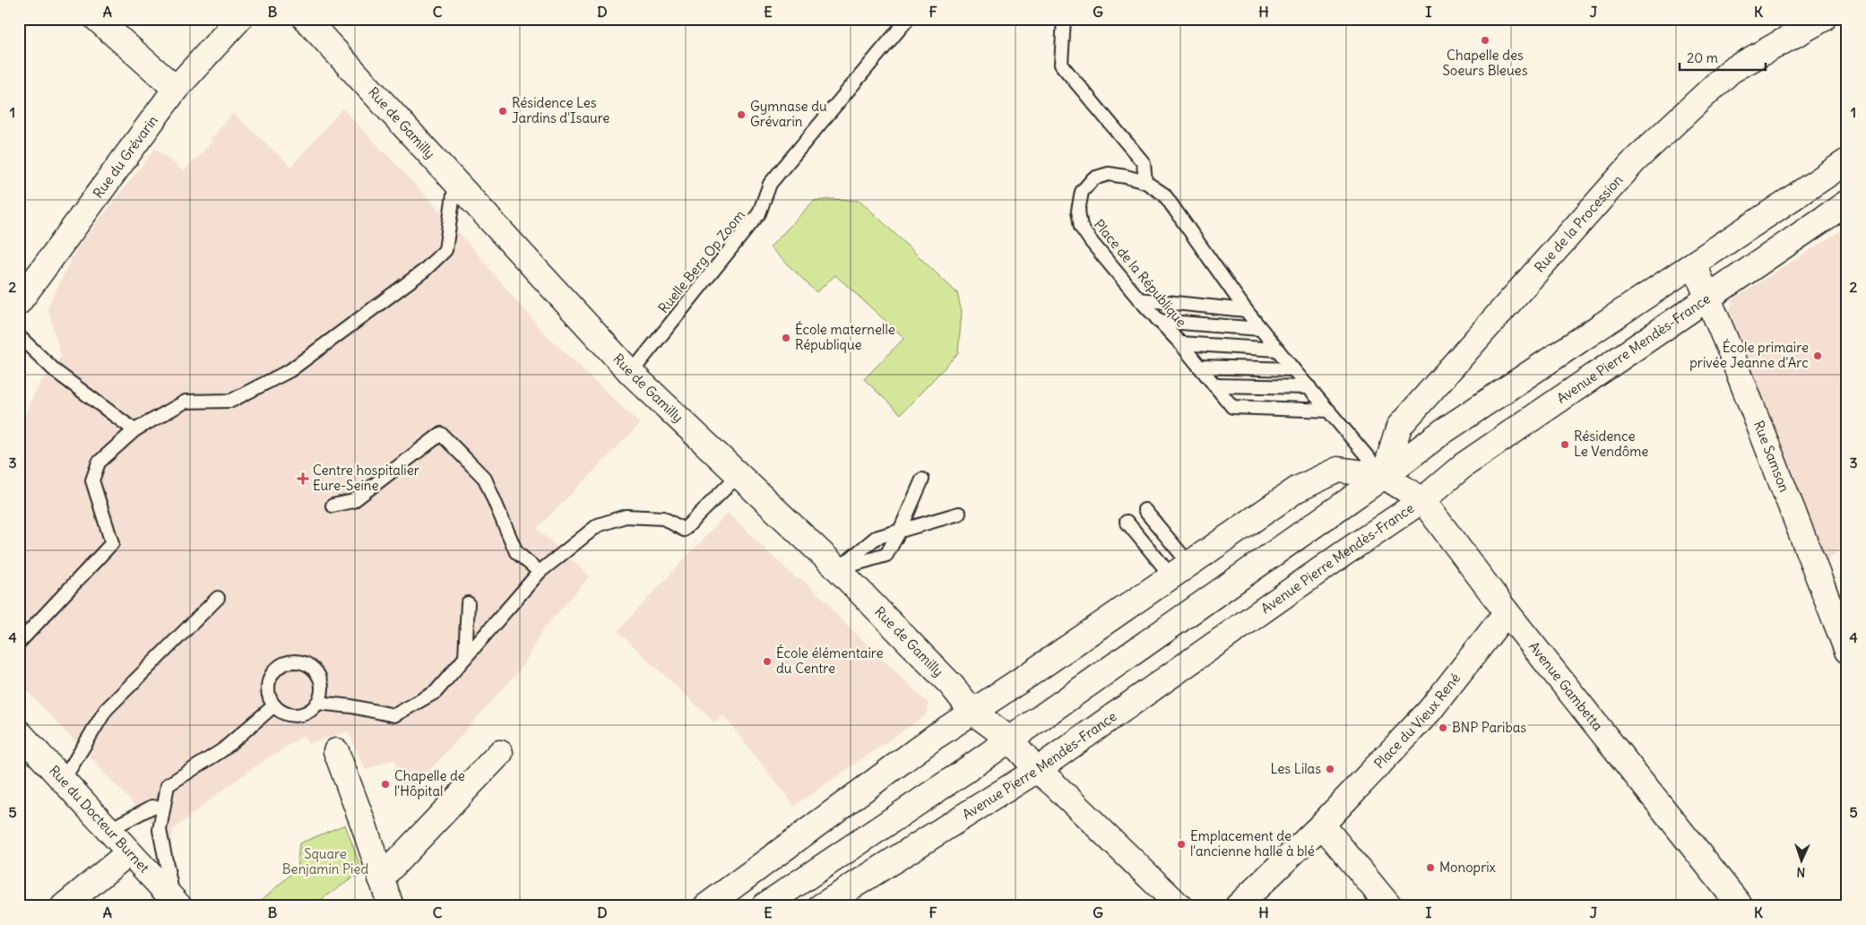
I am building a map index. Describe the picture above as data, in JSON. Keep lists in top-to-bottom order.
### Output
{
  "streets": {
    "street": [
      "Rue de Gamilly",
      "Rue du Grévarin",
      "Rue de la Procession",
      "Avenue Pierre Mendès-France",
      "Rue Samson",
      "Avenue Gambetta",
      "Place du Vieux René",
      "Rue du Docteur Burnet"
    ],
    "lane": ["Ruelle Berg Op Zoom", "Place de la République"]
  },
  "crossings": [
    ["Rue de Gamilly", "Ruelle Berg Op Zoom"],
    ["Rue de Gamilly", "Avenue Pierre Mendès-France"],
    ["Rue de la Procession", "Place de la République"],
    ["Rue de la Procession", "Avenue Gambetta"],
    ["Place de la République", "Avenue Gambetta"],
    ["Avenue Pierre Mendès-France", "Rue Samson"],
    ["Avenue Pierre Mendès-France", "Avenue Gambetta"],
    ["Avenue Gambetta", "Place du Vieux René"]
  ],
  "parks": ["Square Benjamin Pied"],
  "places": {
    "other": [
      "Chapelle des Soeurs Bleues",
      "Résidence Les Jardins d'Isaure",
      "Gymnase du Grévarin",
      "École maternelle République",
      "École primaire privée Jeanne d'Arc",
      "Résidence Le Vendôme",
      "École élémentaire du Centre",
      "BNP Paribas",
      "Les Lilas",
      "Chapelle de l'Hôpital",
      "Emplacement de l'ancienne halle à blé",
      "Monoprix"
    ],
    "health": ["Centre hospitalier Eure-Seine"]
  },
  "scale_bar": "20 m",
  "north": "bottom",
  "grid": {
    "columns": [
      "A",
      "B",
      "C",
      "D",
      "E",
      "F",
      "G",
      "H",
      "I",
      "J",
      "K"
    ],
    "rows": [
      "1",
      "2",
      "3",
      "4",
      "5"
    ]
  }
}
